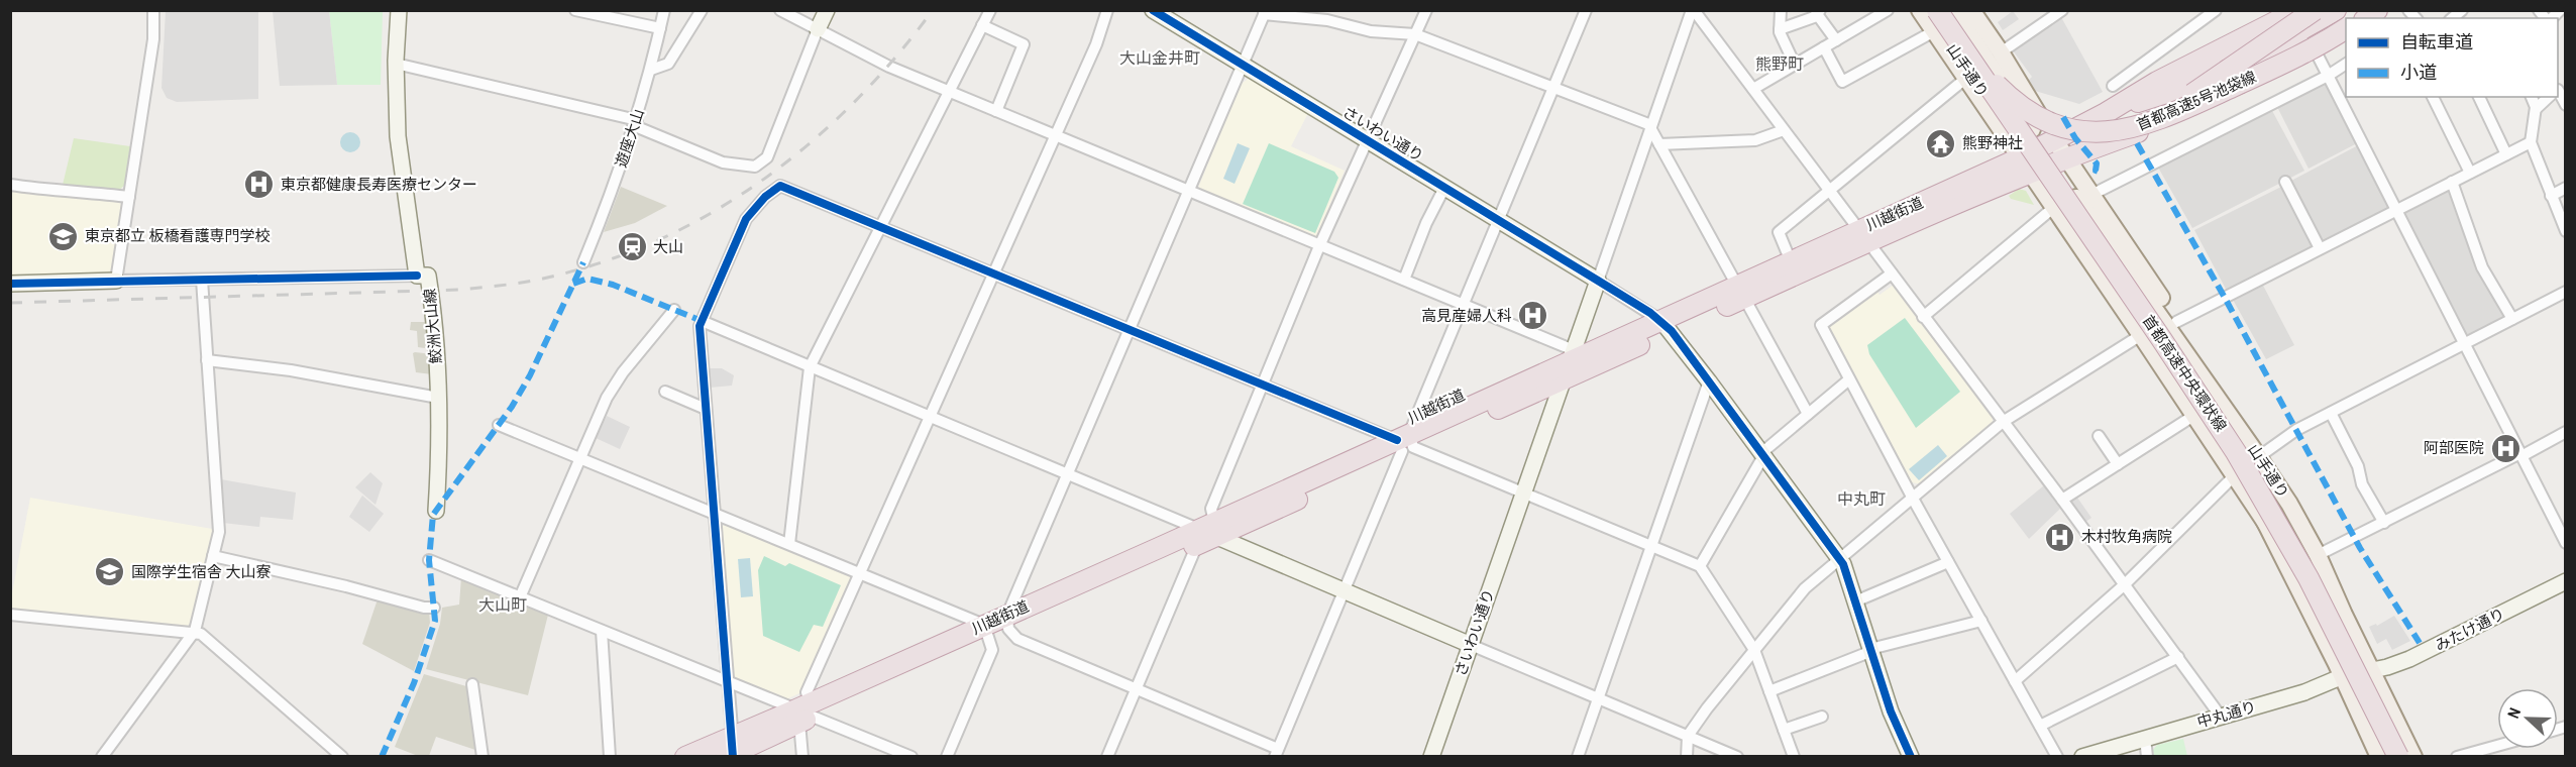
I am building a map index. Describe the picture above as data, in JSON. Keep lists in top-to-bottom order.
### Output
{
  "streets": {
    "highway": ["首都高速5号池袋線", "川越街道", "首都高速中央環状線"],
    "main road": ["山手通り"],
    "street": [
      "さいわい通り",
      "遊座大山",
      "鮫洲大山線",
      "みたけ通り",
      "中丸通り"
    ]
  },
  "crossings": [
    ["山手通り", "みたけ通り"],
    ["山手通り", "中丸通り"],
    ["首都高速5号池袋線", "川越街道"],
    ["首都高速5号池袋線", "首都高速中央環状線"],
    ["さいわい通り", "川越街道"],
    ["みたけ通り", "中丸通り"]
  ],
  "districts": [
    "大山金井町",
    "熊野町",
    "中丸町",
    "大山町"
  ],
  "places": {
    "temple": ["熊野神社"],
    "hospital": [
      "東京都健康長寿医療センター",
      "高見産婦人科",
      "阿部医院",
      "木村牧角病院"
    ],
    "school or university": ["東京都立 板橋看護専門学校", "国際学生宿舎 大山寮"],
    "station": ["大山"]
  },
  "legend": ["自転車道", "小道"],
  "north": "left"
}
